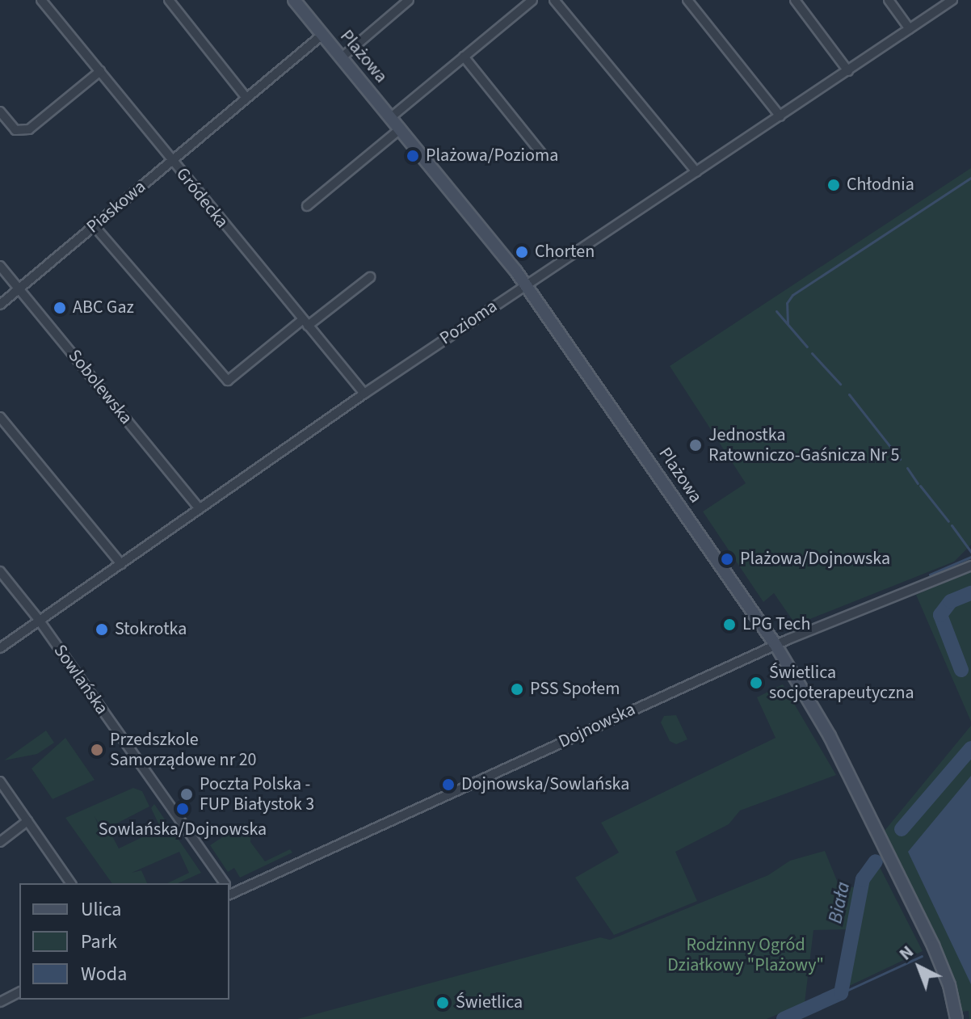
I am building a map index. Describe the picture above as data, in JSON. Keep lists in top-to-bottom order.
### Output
{
  "streets": {
    "street": [
      "Plażowa",
      "Gródecka",
      "Piaskowa",
      "Pozioma",
      "Sobolewska",
      "Sowlańska",
      "Dojnowska"
    ]
  },
  "crossings": [
    ["Plażowa", "Piaskowa"],
    ["Plażowa", "Pozioma"],
    ["Plażowa", "Dojnowska"],
    ["Gródecka", "Piaskowa"],
    ["Gródecka", "Pozioma"],
    ["Piaskowa", "Sobolewska"],
    ["Pozioma", "Sobolewska"],
    ["Pozioma", "Sowlańska"]
  ],
  "water": ["Biała"],
  "parks": ["Rodzinny Ogród Działkowy \"Plażowy\""],
  "places": [
    "Plażowa/Pozioma",
    "Chłodnia",
    "Chorten",
    "ABC Gaz",
    "Jednostka Ratowniczo-Gaśnicza Nr 5",
    "Plażowa/Dojnowska",
    "LPG Tech",
    "Stokrotka",
    "Świetlica socjoterapeutyczna",
    "PSS Społem",
    "Przedszkole Samorządowe nr 20",
    "Dojnowska/Sowlańska",
    "Poczta Polska - FUP Białystok 3",
    "Sowlańska/Dojnowska",
    "Świetlica"
  ],
  "legend": ["Ulica", "Park", "Woda"],
  "north": "top left"
}
